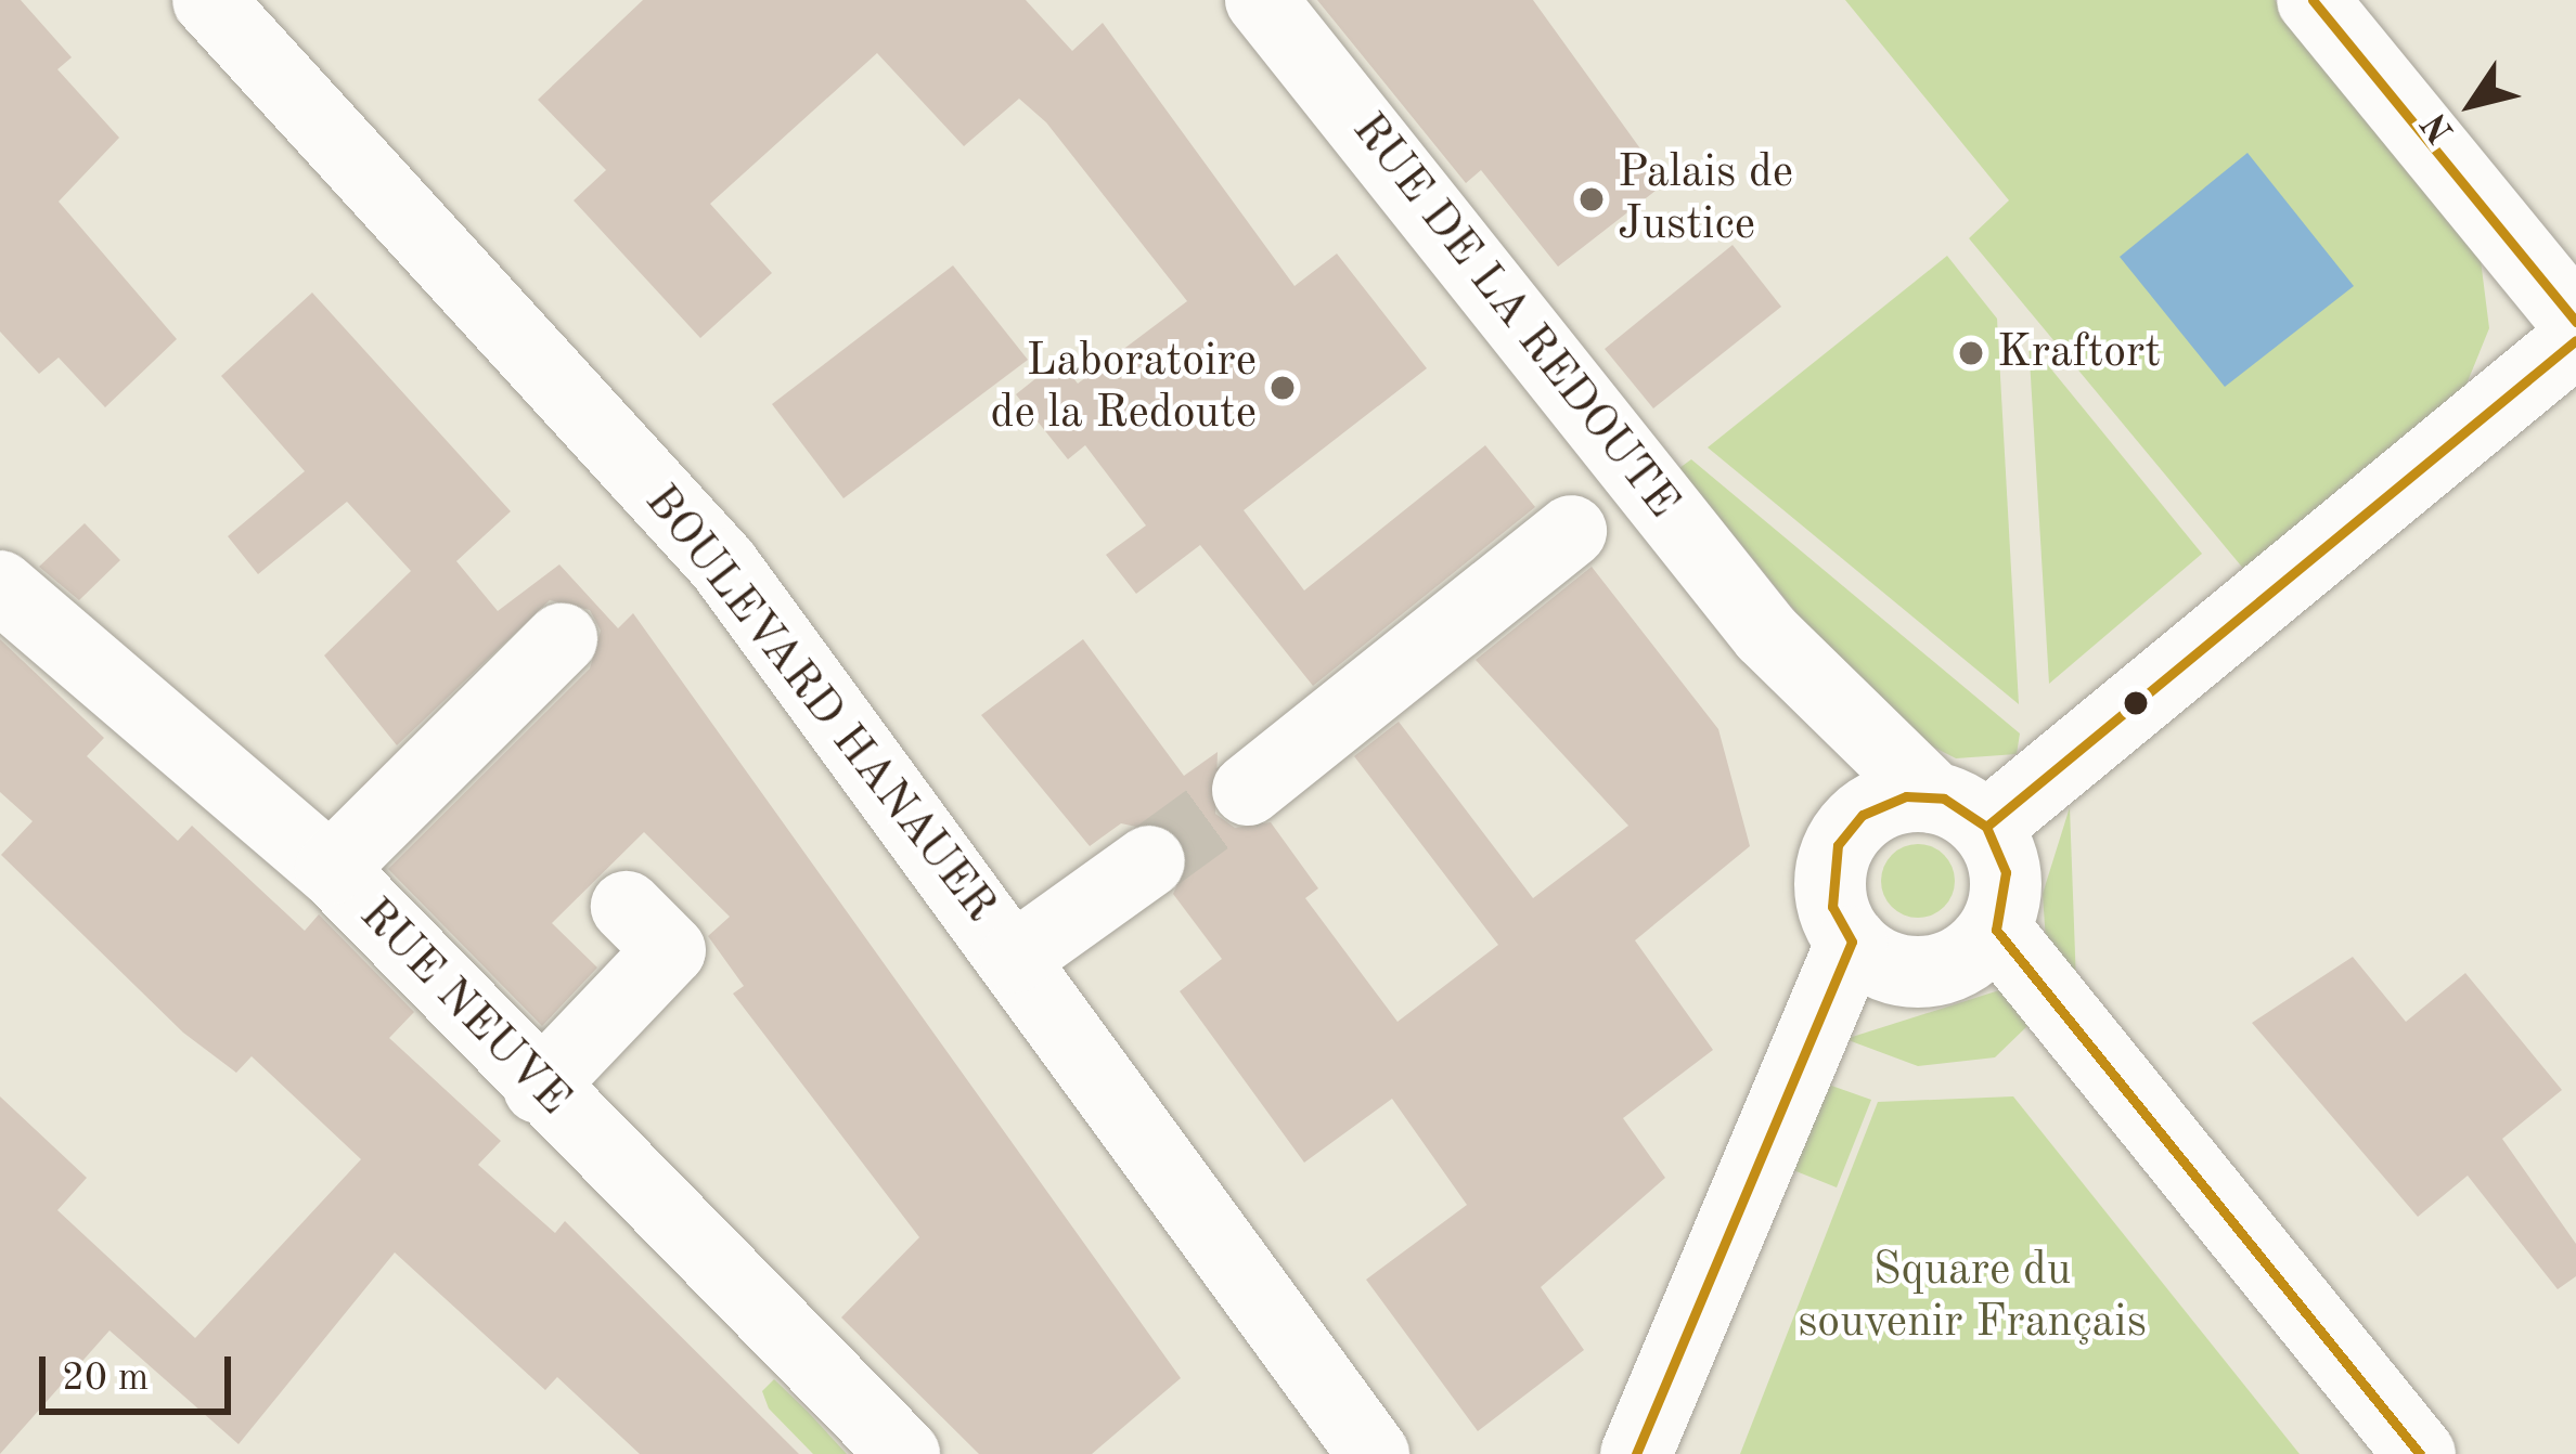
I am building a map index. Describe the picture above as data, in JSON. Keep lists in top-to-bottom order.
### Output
{
  "streets": {
    "street": ["RUE DE LA REDOUTE", "BOULEVARD HANAUER", "RUE NEUVE"]
  },
  "parks": ["Square du souvenir Français"],
  "places": ["Palais de Justice", "Kraftort", "Laboratoire de la Redoute"],
  "scale_bar": "20 m",
  "north": "bottom left"
}
